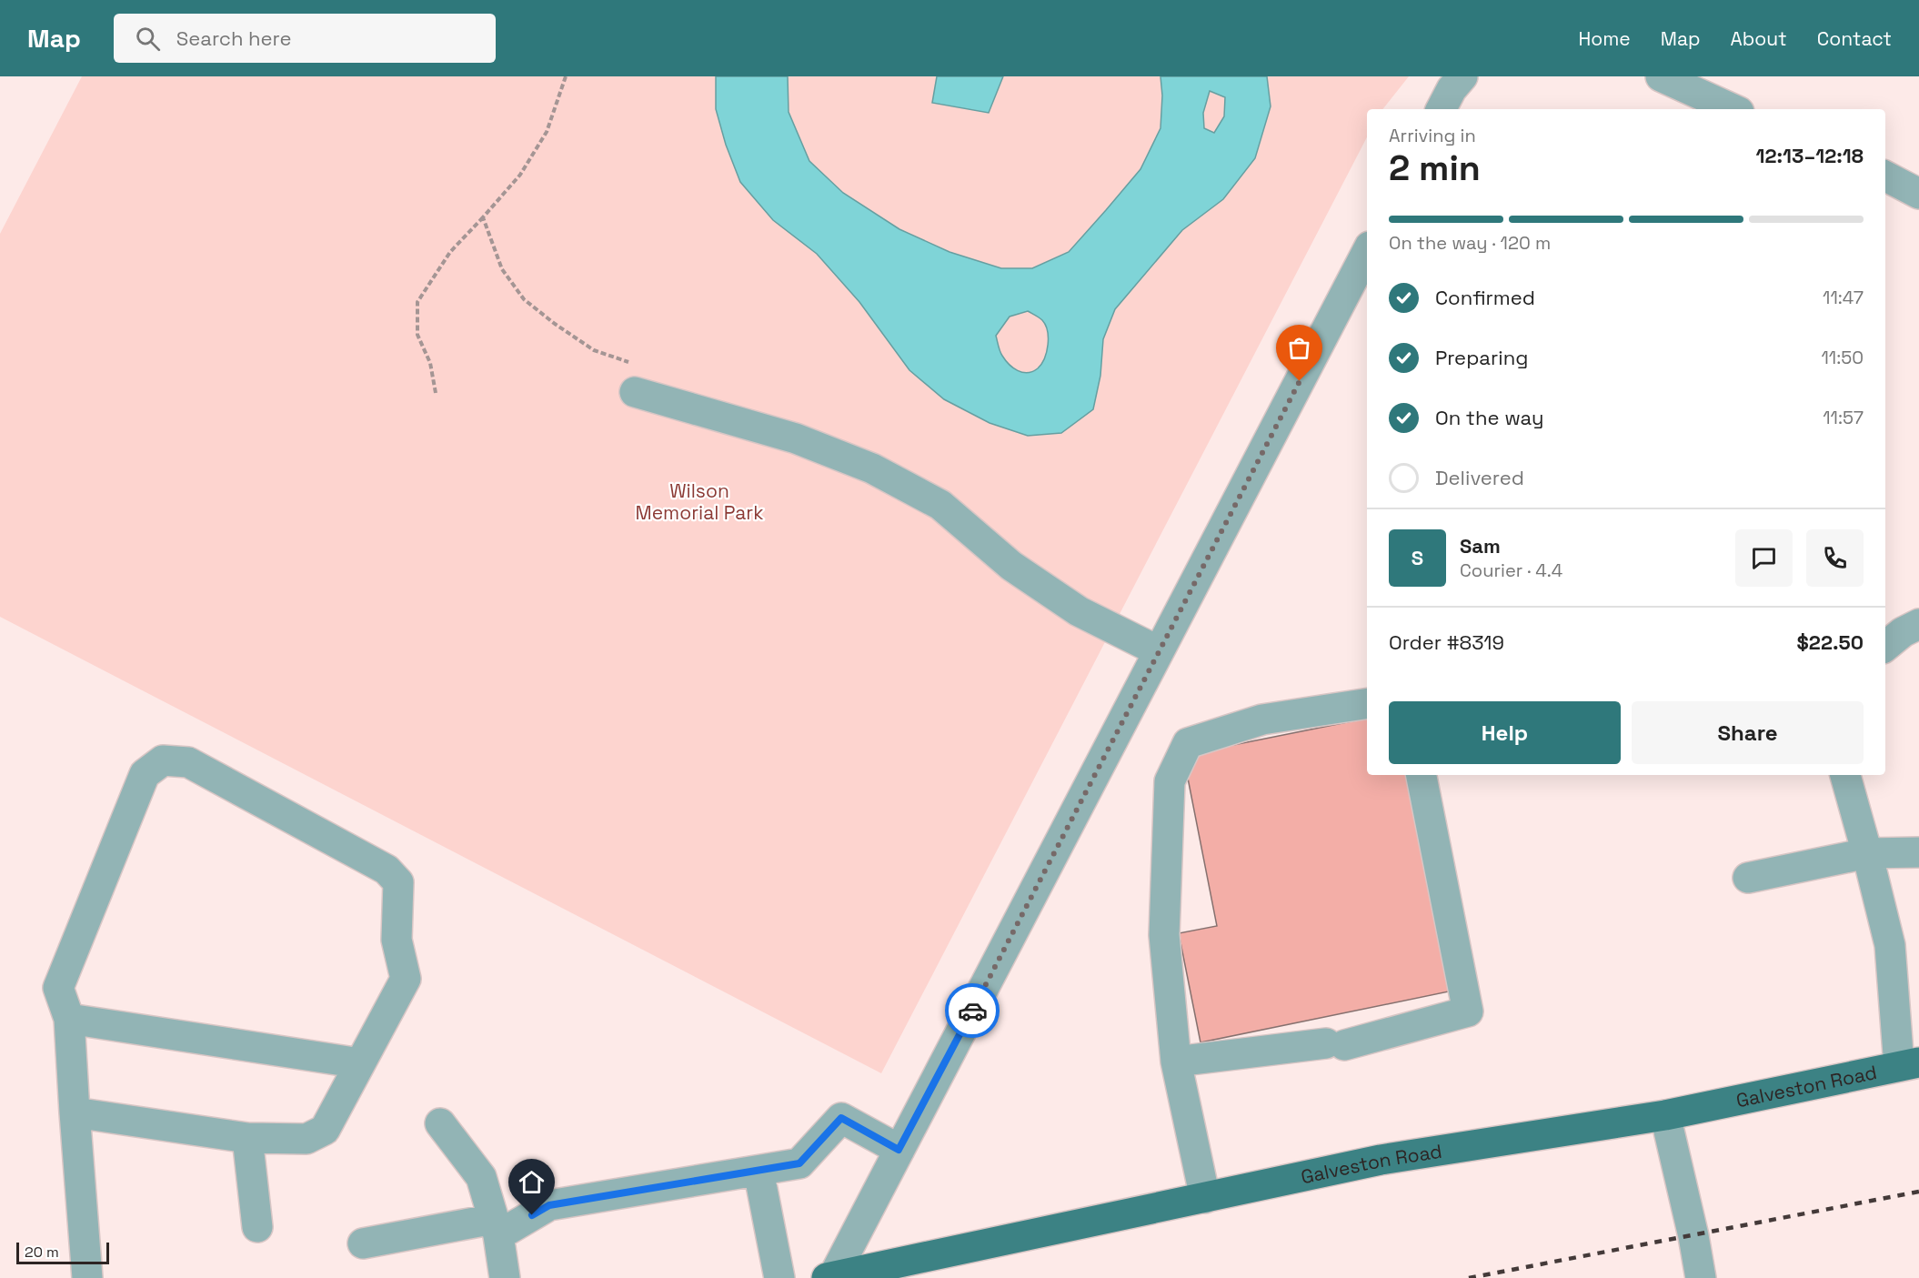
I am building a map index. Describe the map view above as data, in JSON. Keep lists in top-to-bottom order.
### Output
{
  "streets": {
    "main road": ["Galveston Road"]
  },
  "parks": ["Wilson Memorial Park"],
  "scale_bar": "20 m",
  "page": {
    "header": "Map",
    "search": "Search here",
    "nav": [
      "Home",
      "Map",
      "About",
      "Contact"
    ],
    "heading": ["2 min", "Arriving in", "12:13–12:18"],
    "panel": [
      "Sam",
      "Courier · 4.4",
      "Order #8319",
      "$22.50"
    ],
    "bar": "On the way · 120 m",
    "list": [
      ["Confirmed", "11:47"],
      ["Preparing", "11:50"],
      ["On the way", "11:57"],
      "Delivered"
    ],
    "round": "S",
    "buttons": ["Help", "Share"],
    "scale": "20 m"
  }
}
